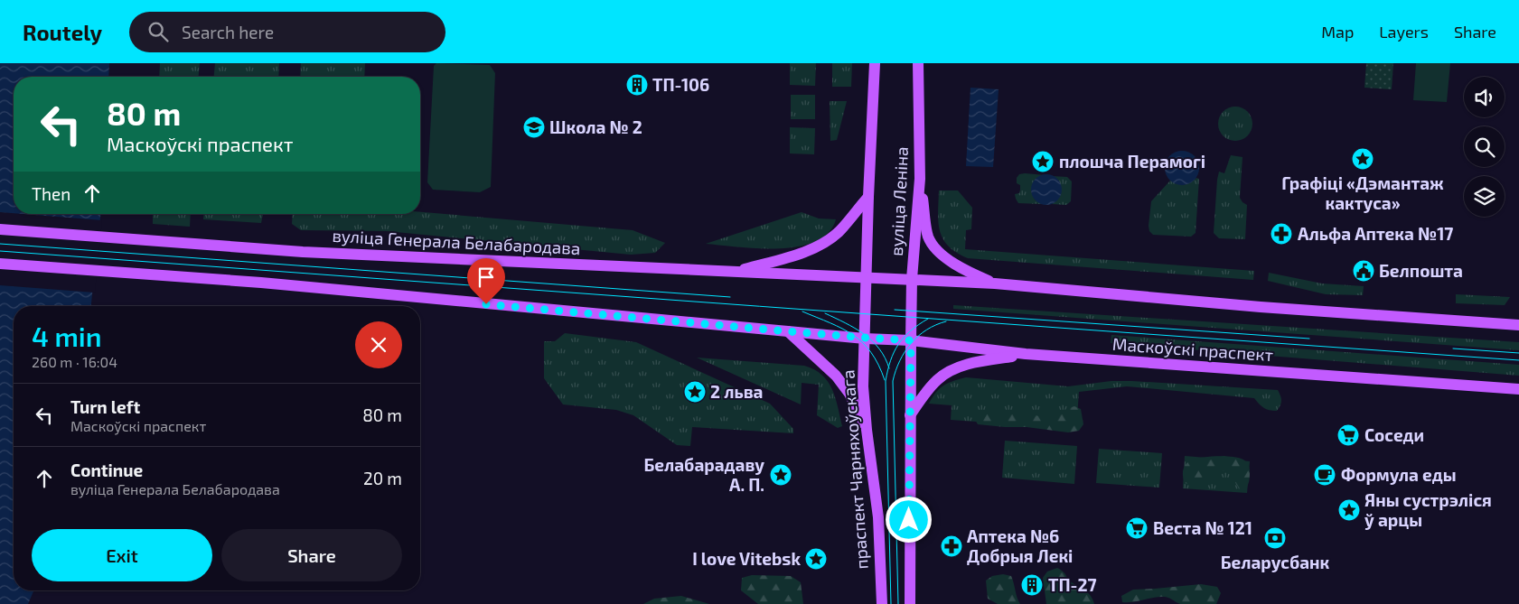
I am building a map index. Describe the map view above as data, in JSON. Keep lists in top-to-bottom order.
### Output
{
  "streets": {
    "main road": [
      "вуліца Леніна",
      "вуліца Генерала Белабародава",
      "Маскоўскі праспект",
      "праспект Чарняхоўскага"
    ]
  },
  "crossings": [
    ["вуліца Леніна", "вуліца Генерала Белабародава"],
    ["вуліца Леніна", "Маскоўскі праспект"],
    ["вуліца Леніна", "праспект Чарняхоўскага"],
    ["вуліца Генерала Белабародава", "праспект Чарняхоўскага"],
    ["Маскоўскі праспект", "праспект Чарняхоўскага"]
  ],
  "places": {
    "building": ["ТП-106", "ТП-27"],
    "school or university": ["Школа № 2"],
    "place": [
      "Графіці «Дэмантаж кактуса»",
      "плошча Перамогі",
      "2 льва",
      "Белабарадаву А. П.",
      "Яны сустрэліся ў арцы",
      "I love Vitebsk"
    ],
    "pharmacy": ["Альфа Аптека №17", "Аптека №6 Добрыя Лекі"],
    "public building": ["Белпошта"],
    "supermarket": ["Соседи", "Веста № 121"],
    "cafe": ["Формула еды"],
    "bank": ["Беларусбанк"]
  },
  "page": {
    "header": "Routely",
    "search": "Search here",
    "nav": ["Map", "Layers", "Share"],
    "turn": ["80 m", "Маскоўскі праспект"],
    "then": "Then",
    "heading": ["4 min", "260 m · 16:04"],
    "list": [
      {
        "name": "Turn left",
        "note": "Маскоўскі праспект",
        "value": "80 m"
      },
      {
        "name": "Continue",
        "note": "вуліца Генерала Белабародава",
        "value": "20 m"
      }
    ],
    "buttons": ["Exit", "Share"]
  }
}
